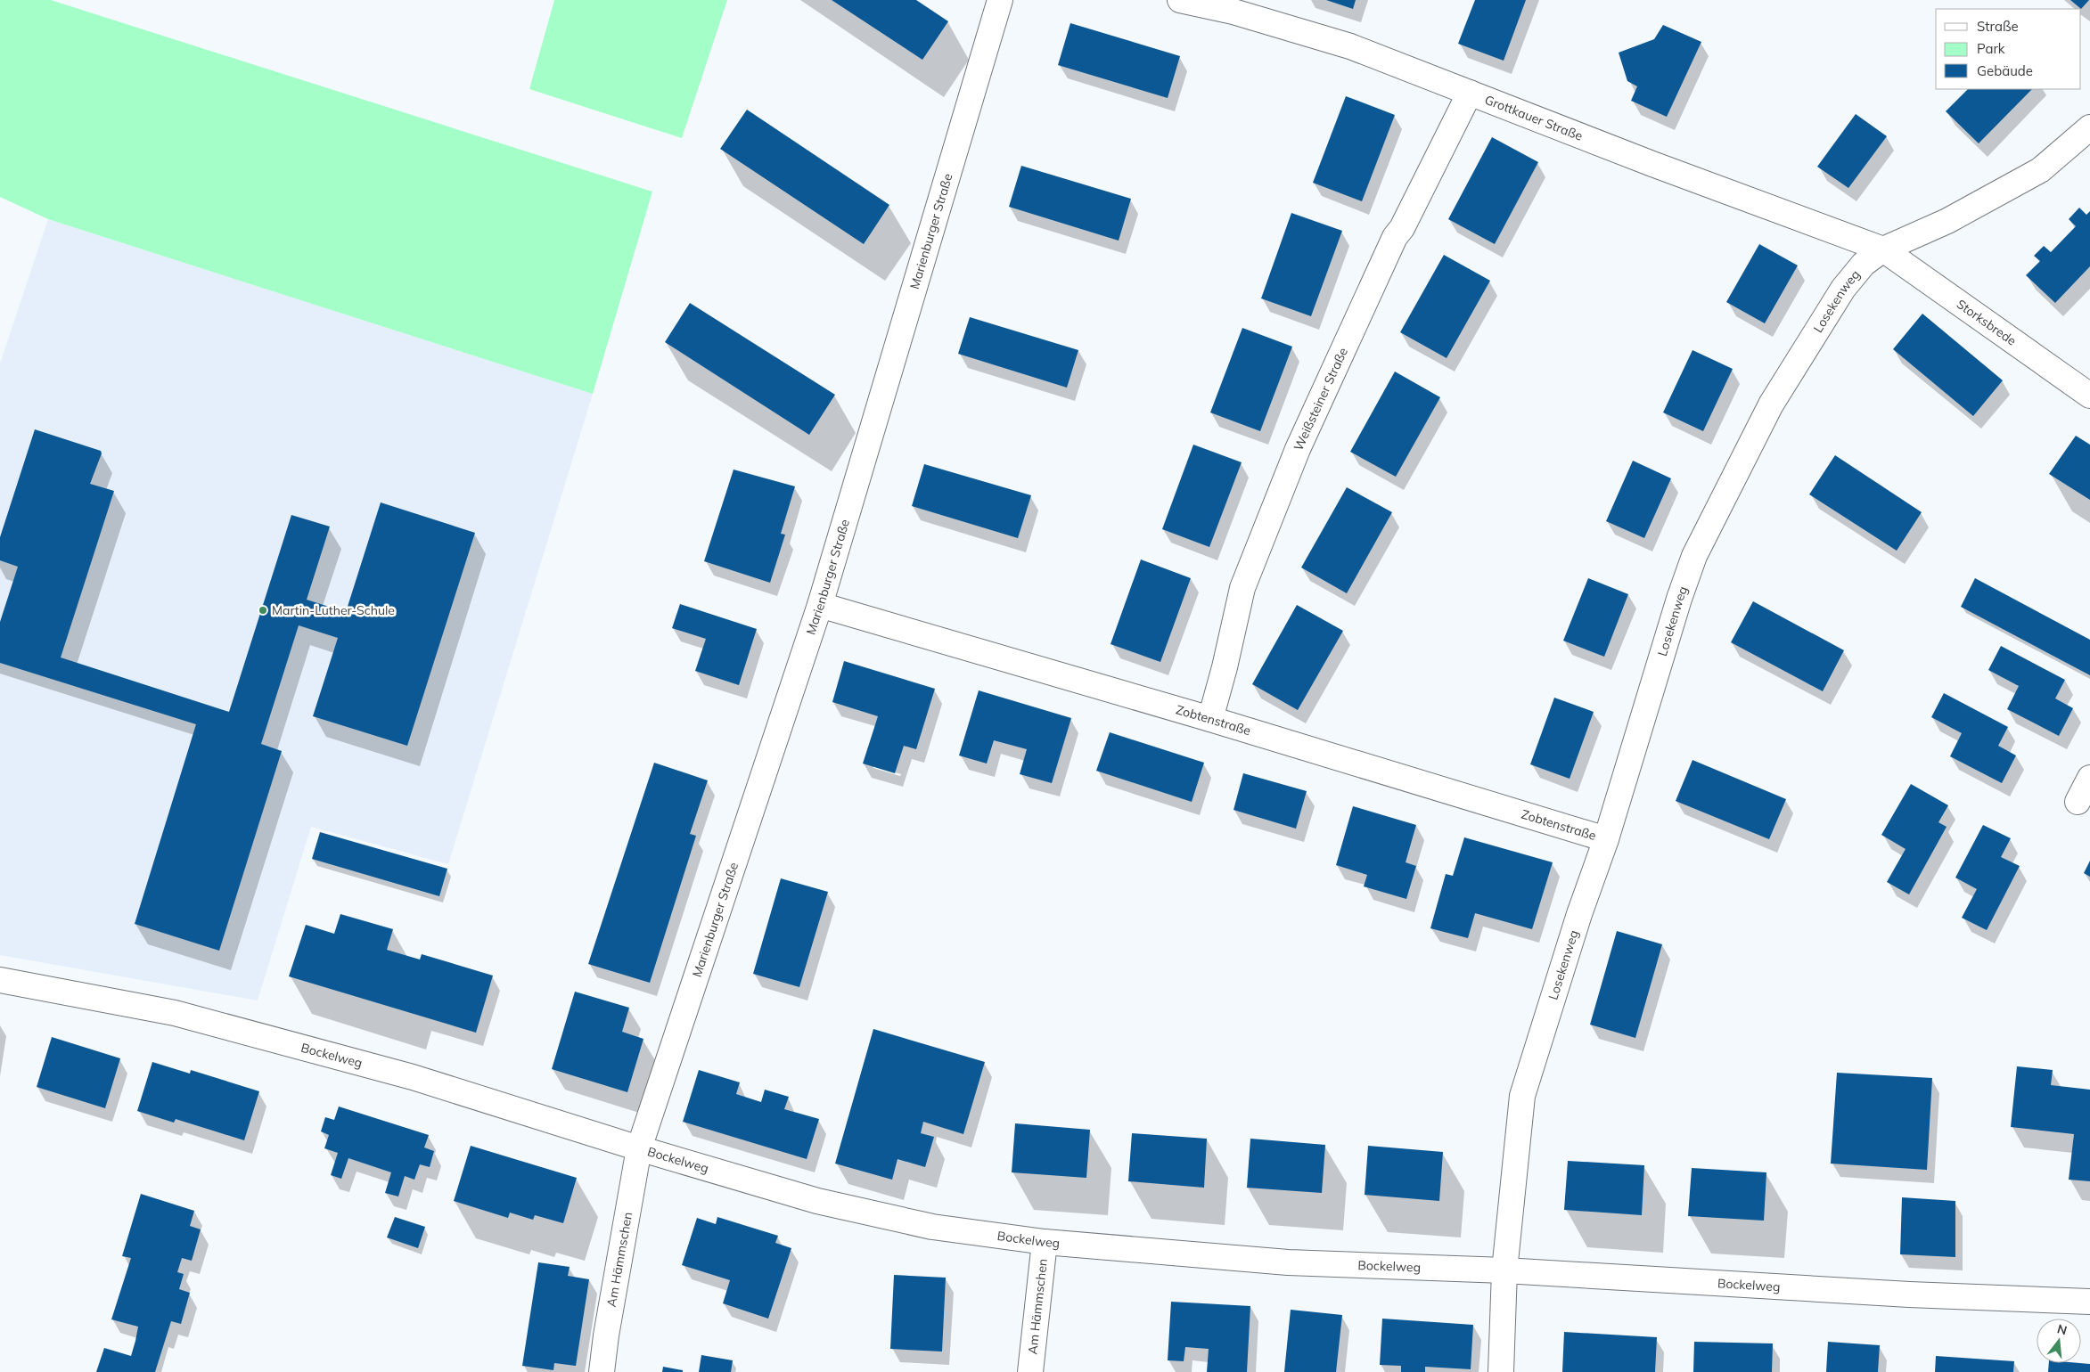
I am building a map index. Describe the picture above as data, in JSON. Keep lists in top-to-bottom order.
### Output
{
  "streets": {
    "street": [
      "Grottkauer Straße",
      "Marienburger Straße",
      "Losekenweg",
      "Storksbrede",
      "Weißsteiner Straße",
      "Zobtenstraße",
      "Bockelweg",
      "Am Hämmschen"
    ]
  },
  "crossings": [
    ["Grottkauer Straße", "Losekenweg"],
    ["Grottkauer Straße", "Storksbrede"],
    ["Grottkauer Straße", "Weißsteiner Straße"],
    ["Marienburger Straße", "Zobtenstraße"],
    ["Marienburger Straße", "Bockelweg"],
    ["Marienburger Straße", "Am Hämmschen"],
    ["Losekenweg", "Storksbrede"],
    ["Losekenweg", "Zobtenstraße"],
    ["Losekenweg", "Bockelweg"],
    ["Weißsteiner Straße", "Zobtenstraße"],
    ["Bockelweg", "Am Hämmschen"]
  ],
  "places": ["Martin-Luther-Schule"],
  "legend": ["Straße", "Park", "Gebäude"],
  "north": "top"
}
